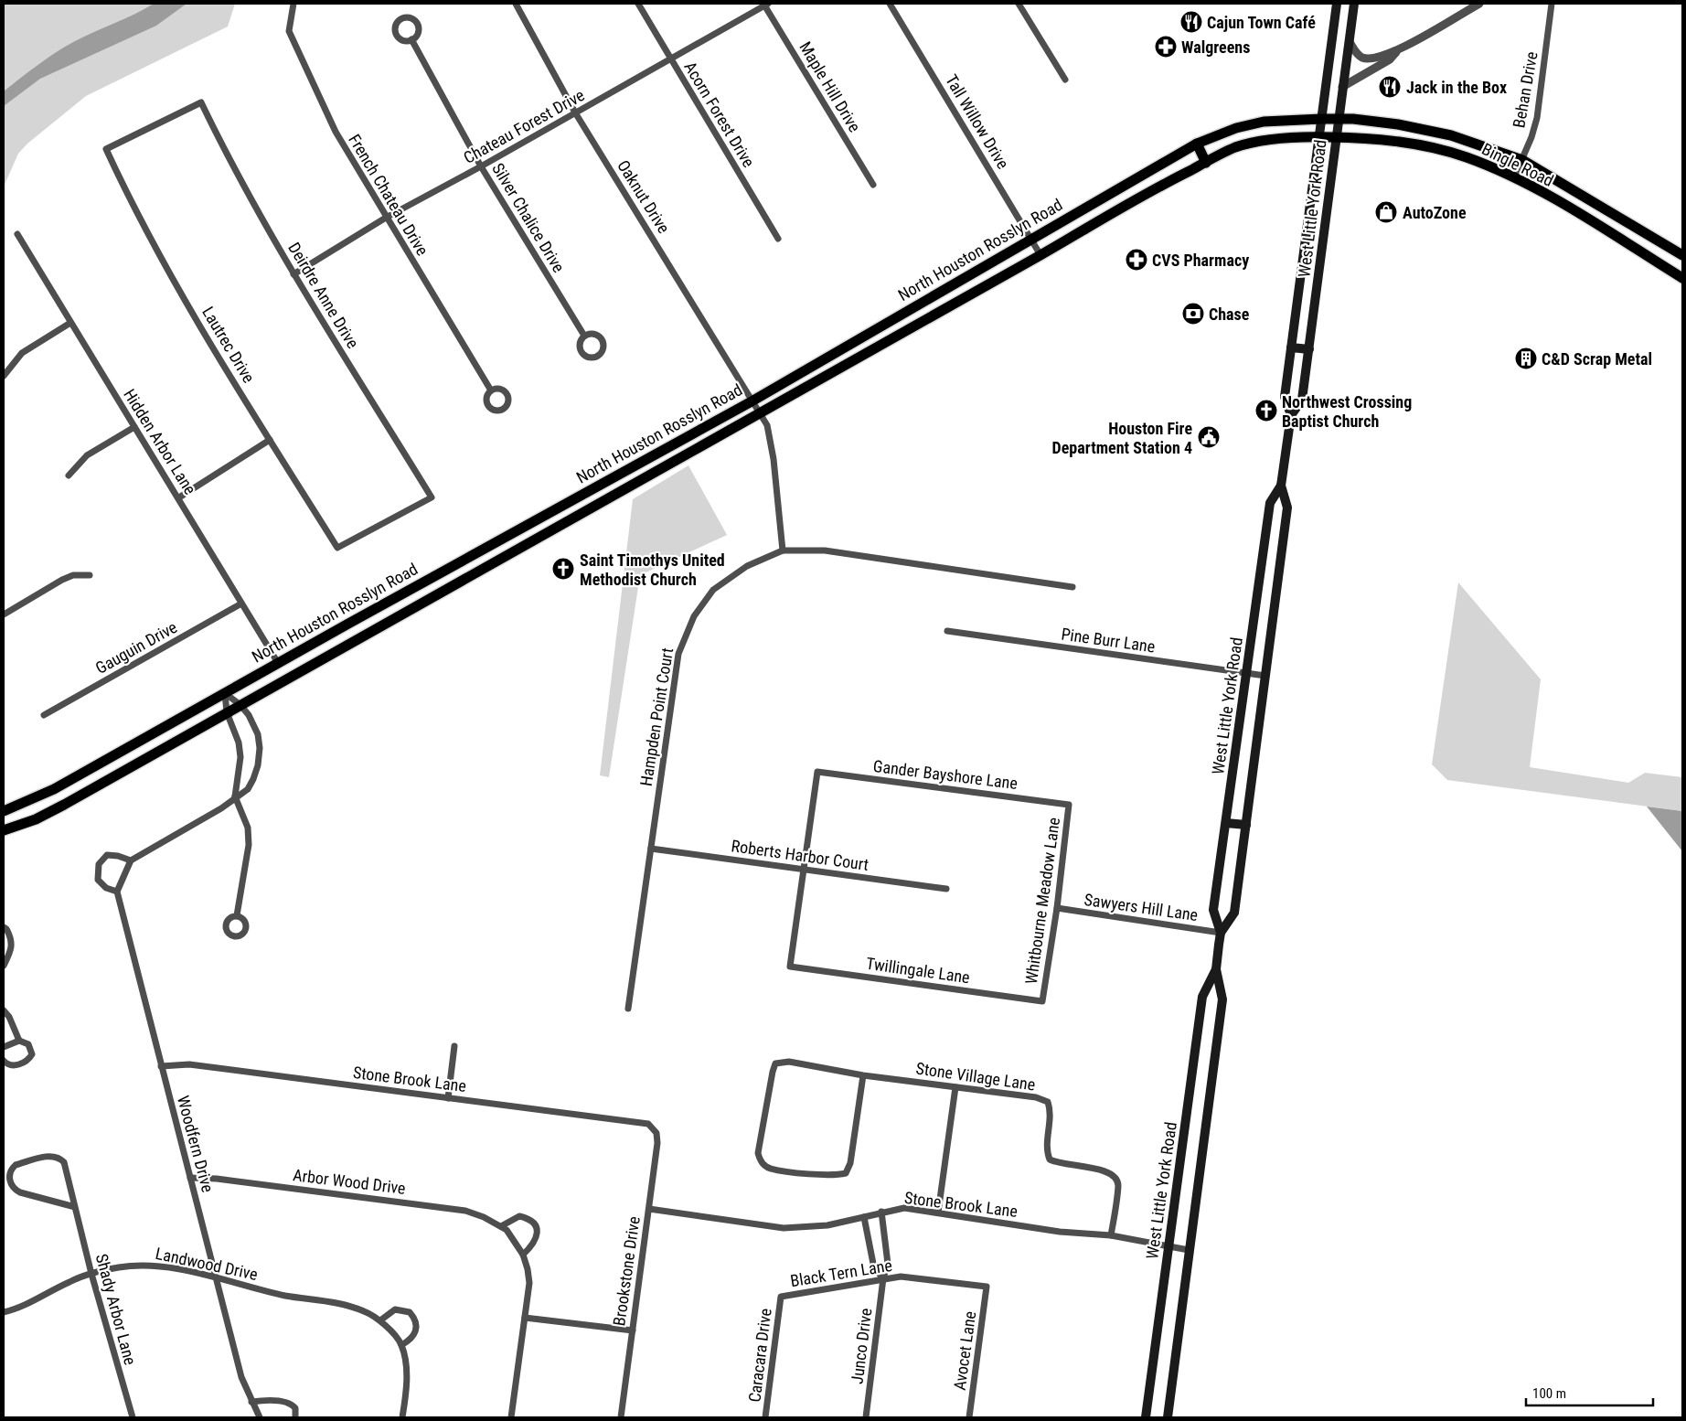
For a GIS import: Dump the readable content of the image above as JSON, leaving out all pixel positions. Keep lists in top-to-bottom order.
{
  "streets": {
    "main road": ["Bingle Road", "West Little York Road", "North Houston Rosslyn Road"],
    "street": [
      "Maple Hill Drive",
      "Behan Drive",
      "Acorn Forest Drive",
      "Tall Willow Drive",
      "Chateau Forest Drive",
      "French Chateau Drive",
      "Oaknut Drive",
      "Silver Chalice Drive",
      "Deirdre Anne Drive",
      "Lautrec Drive",
      "Hidden Arbor Lane",
      "Pine Burr Lane",
      "Gauguin Drive",
      "Hampden Point Court",
      "Gander Bayshore Lane",
      "Roberts Harbor Court",
      "Whitbourne Meadow Lane",
      "Sawyers Hill Lane",
      "Twillingale Lane",
      "Stone Village Lane",
      "Stone Brook Lane",
      "Woodfern Drive",
      "Arbor Wood Drive",
      "Landwood Drive",
      "Brookstone Drive",
      "Black Tern Lane",
      "Shady Arbor Lane",
      "Junco Drive",
      "Avocet Lane",
      "Caracara Drive"
    ]
  },
  "crossings": [
    ["Maple Hill Drive", "Chateau Forest Drive"],
    ["Behan Drive", "Bingle Road"],
    ["Acorn Forest Drive", "Chateau Forest Drive"],
    ["Tall Willow Drive", "North Houston Rosslyn Road"],
    ["Chateau Forest Drive", "French Chateau Drive"],
    ["Chateau Forest Drive", "Oaknut Drive"],
    ["Chateau Forest Drive", "Silver Chalice Drive"],
    ["Chateau Forest Drive", "Deirdre Anne Drive"],
    ["Bingle Road", "West Little York Road"],
    ["Bingle Road", "North Houston Rosslyn Road"],
    ["Oaknut Drive", "North Houston Rosslyn Road"],
    ["Oaknut Drive", "Hampden Point Court"],
    ["West Little York Road", "North Houston Rosslyn Road"],
    ["West Little York Road", "Pine Burr Lane"],
    ["West Little York Road", "Sawyers Hill Lane"],
    ["West Little York Road", "Stone Brook Lane"],
    ["North Houston Rosslyn Road", "Hidden Arbor Lane"],
    ["Deirdre Anne Drive", "Lautrec Drive"],
    ["Hidden Arbor Lane", "Gauguin Drive"],
    ["Hampden Point Court", "Roberts Harbor Court"],
    ["Gander Bayshore Lane", "Roberts Harbor Court"],
    ["Gander Bayshore Lane", "Whitbourne Meadow Lane"],
    ["Gander Bayshore Lane", "Twillingale Lane"],
    ["Roberts Harbor Court", "Twillingale Lane"],
    ["Whitbourne Meadow Lane", "Sawyers Hill Lane"],
    ["Whitbourne Meadow Lane", "Twillingale Lane"],
    ["Stone Village Lane", "Stone Brook Lane"],
    ["Stone Brook Lane", "Woodfern Drive"],
    ["Stone Brook Lane", "Brookstone Drive"],
    ["Stone Brook Lane", "Junco Drive"],
    ["Woodfern Drive", "Arbor Wood Drive"],
    ["Woodfern Drive", "Landwood Drive"],
    ["Landwood Drive", "Shady Arbor Lane"],
    ["Black Tern Lane", "Junco Drive"],
    ["Black Tern Lane", "Avocet Lane"],
    ["Black Tern Lane", "Caracara Drive"]
  ],
  "places": {
    "restaurant": ["Cajun Town Café", "Jack in the Box"],
    "pharmacy": ["Walgreens", "CVS Pharmacy"],
    "shop": ["AutoZone"],
    "bank": ["Chase"],
    "building": ["C&D Scrap Metal"],
    "church": ["Northwest Crossing Baptist Church", "Saint Timothys United Methodist Church"],
    "public building": ["Houston Fire Department Station 4"]
  },
  "scale_bar": "100 m"
}
